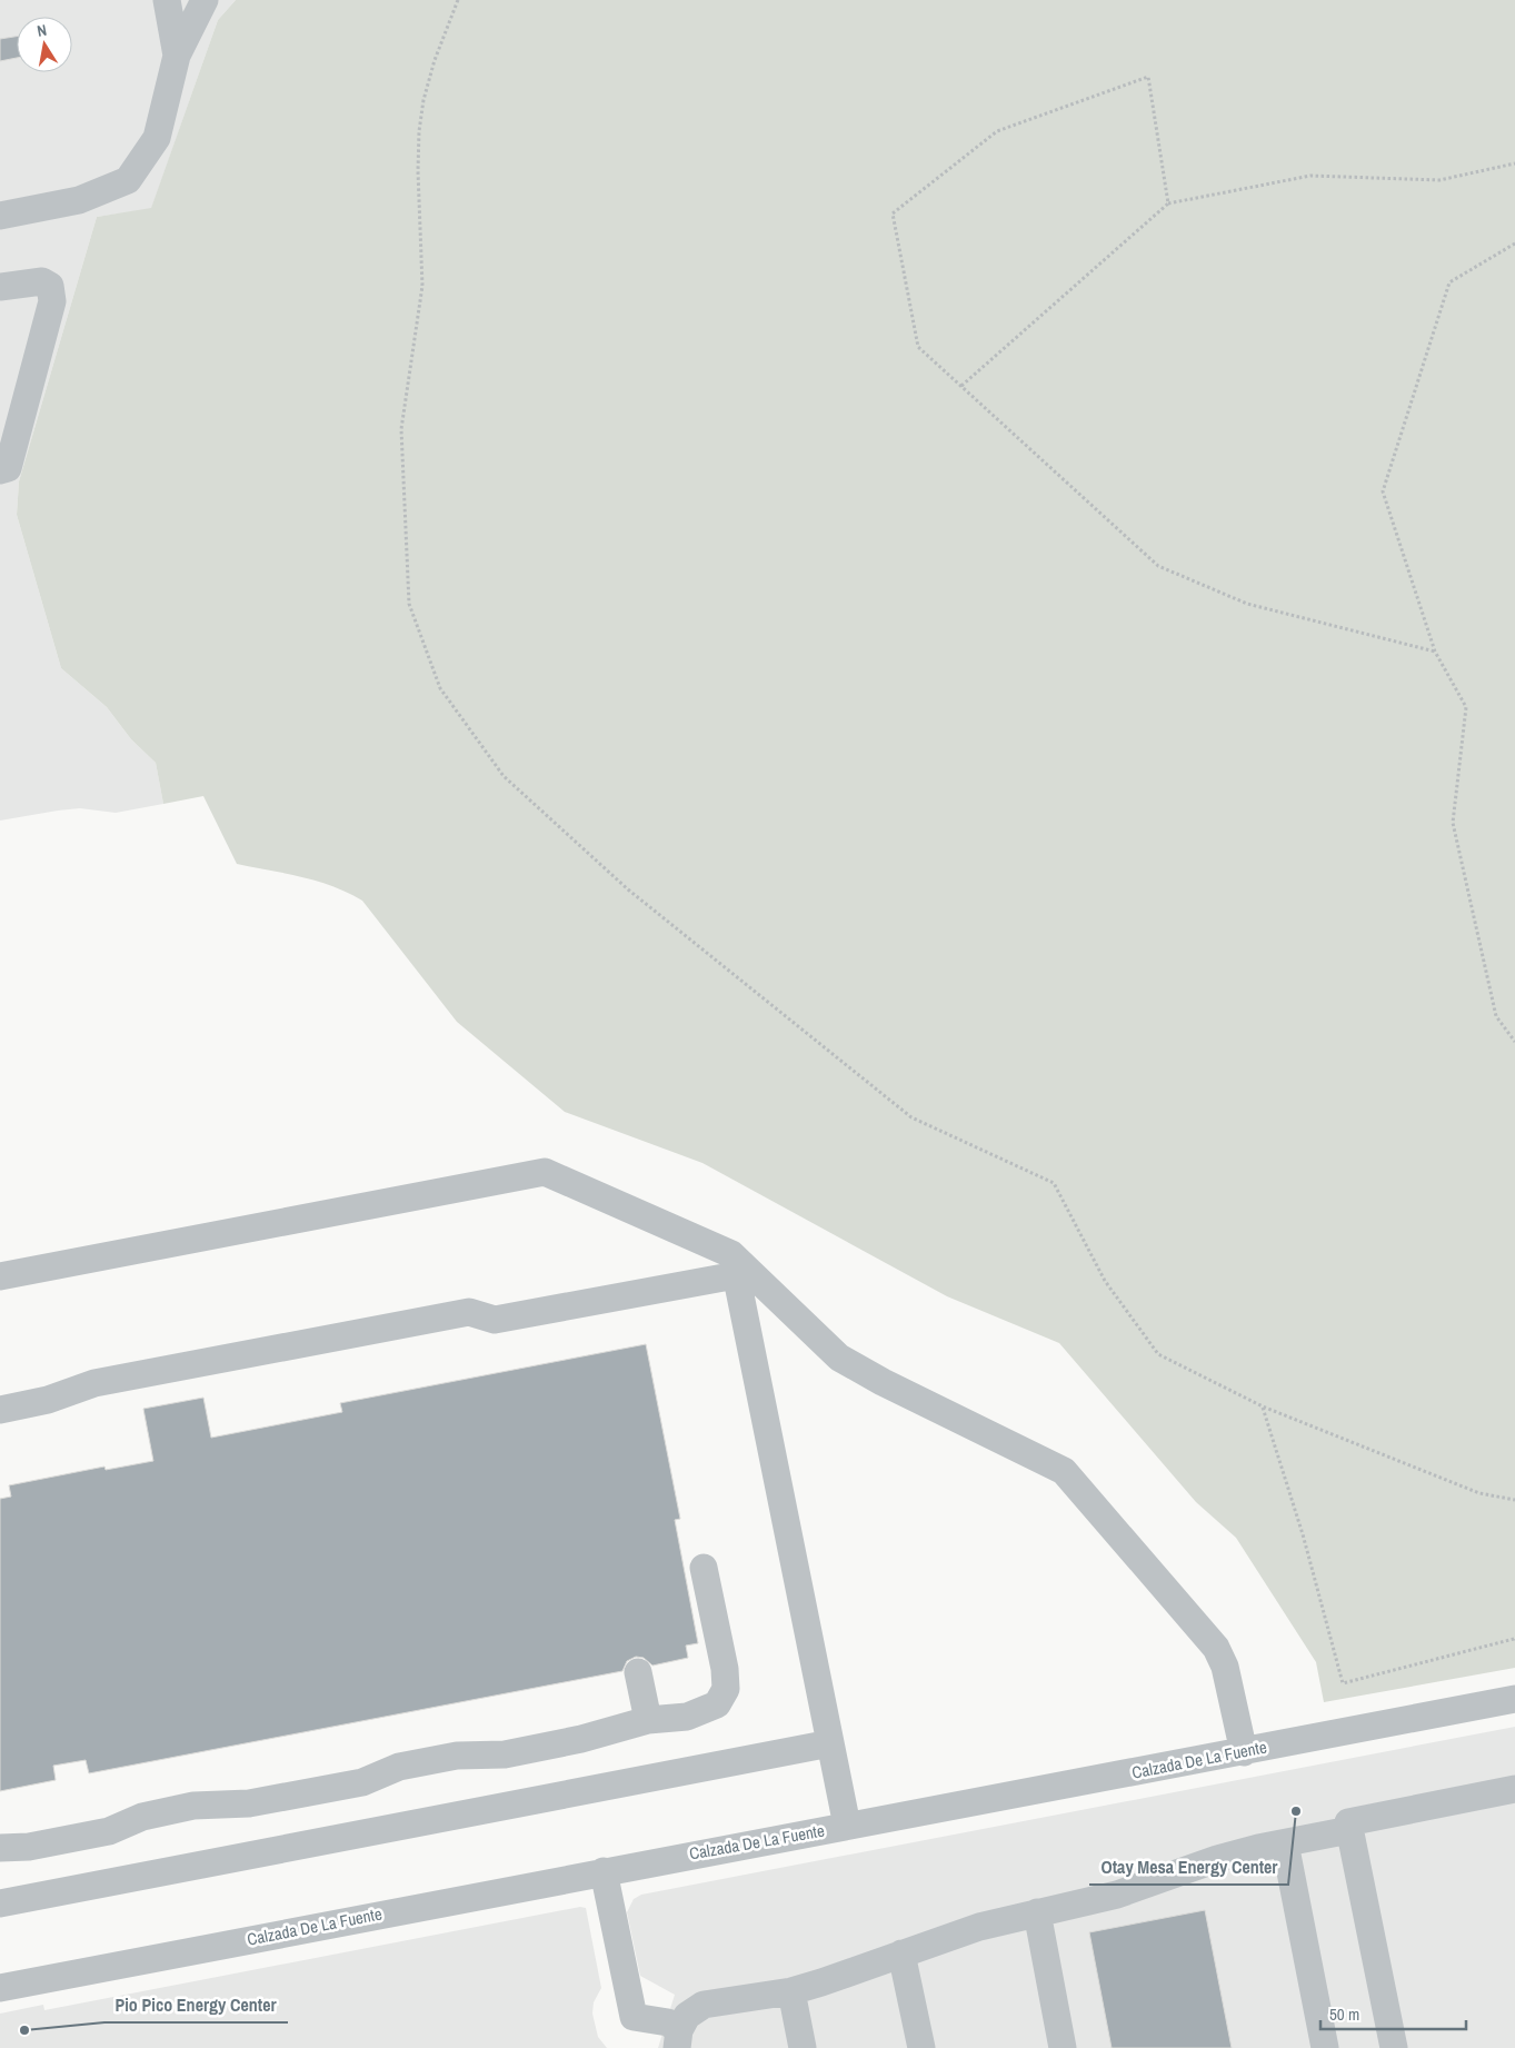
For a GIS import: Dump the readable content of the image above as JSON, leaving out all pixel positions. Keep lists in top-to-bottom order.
{
  "streets": {
    "street": ["Calzada De La Fuente"]
  },
  "places": ["Otay Mesa Energy Center", "Pio Pico Energy Center"],
  "scale_bar": "50 m",
  "north": "top"
}
